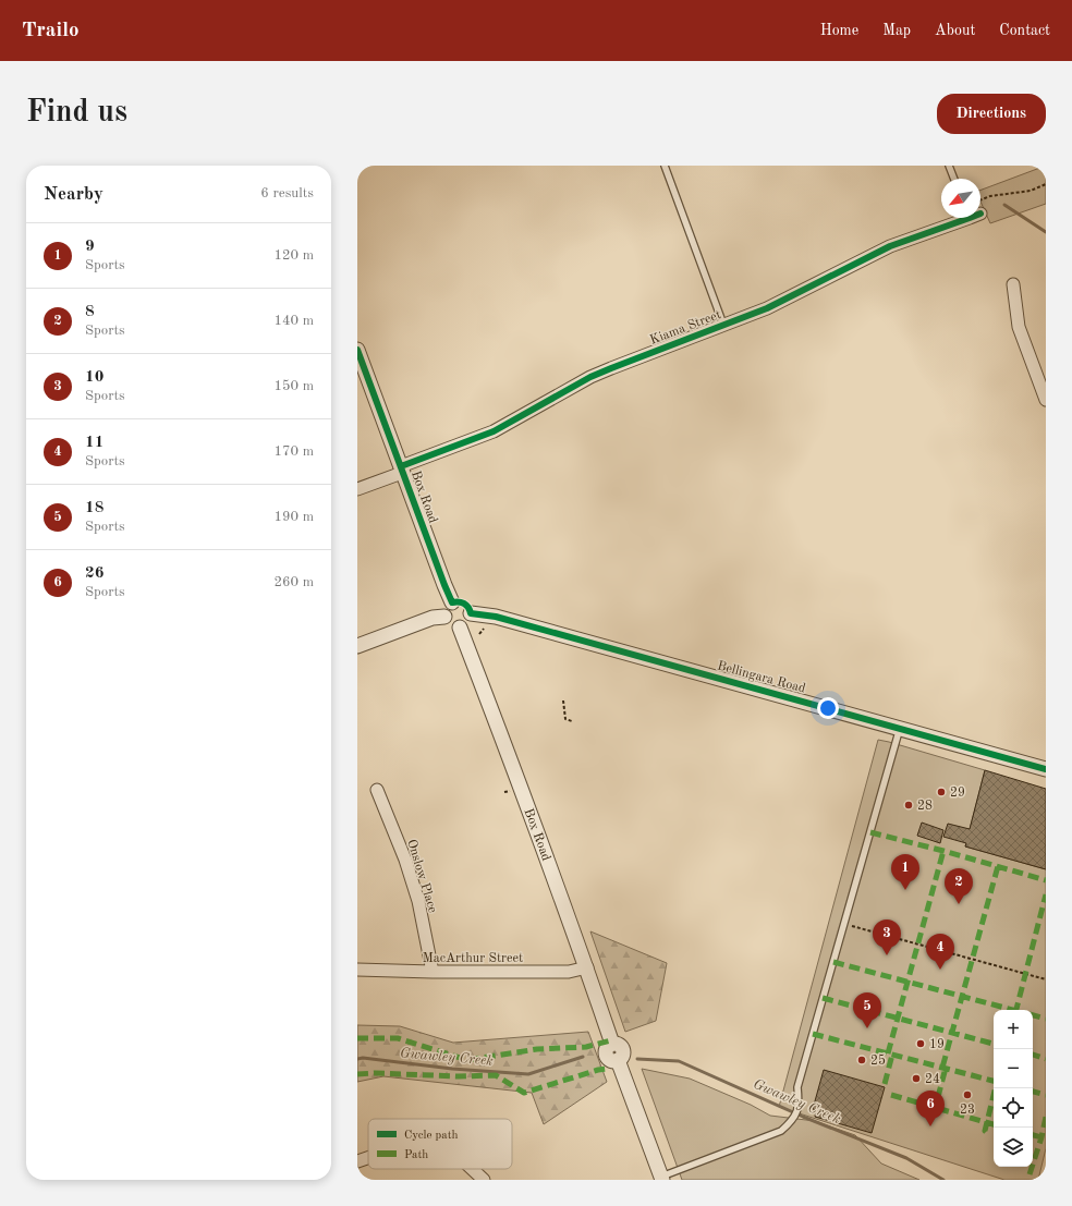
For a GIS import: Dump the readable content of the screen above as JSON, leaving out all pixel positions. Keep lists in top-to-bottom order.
{
  "streets": {
    "street": [
      "Kiama Street",
      "Box Road",
      "Bellingara Road",
      "Onslow Place",
      "MacArthur Street"
    ]
  },
  "crossings": [
    ["Kiama Street", "Box Road"],
    ["Box Road", "Bellingara Road"],
    ["Box Road", "MacArthur Street"],
    ["Onslow Place", "MacArthur Street"]
  ],
  "water": ["Gwawley Creek"],
  "places": [
    "29",
    "28",
    "19",
    "25",
    "24",
    "23"
  ],
  "legend": ["Cycle path", "Path"],
  "north": "bottom left",
  "page": {
    "header": "Trailo",
    "nav": [
      "Home",
      "Map",
      "About",
      "Contact"
    ],
    "buttons": "Directions",
    "title": "Find us",
    "heading": ["Nearby", "6 results"],
    "list": [
      {
        "mark": "1",
        "name": "9",
        "note": "Sports",
        "value": "120 m"
      },
      {
        "mark": "2",
        "name": "8",
        "note": "Sports",
        "value": "140 m"
      },
      {
        "mark": "3",
        "name": "10",
        "note": "Sports",
        "value": "150 m"
      },
      {
        "mark": "4",
        "name": "11",
        "note": "Sports",
        "value": "170 m"
      },
      {
        "mark": "5",
        "name": "18",
        "note": "Sports",
        "value": "190 m"
      },
      {
        "mark": "6",
        "name": "26",
        "note": "Sports",
        "value": "260 m"
      }
    ],
    "pins": [
      "1",
      "2",
      "3",
      "4",
      "5",
      "6"
    ],
    "map_buttons": ["+", "−"]
  }
}
